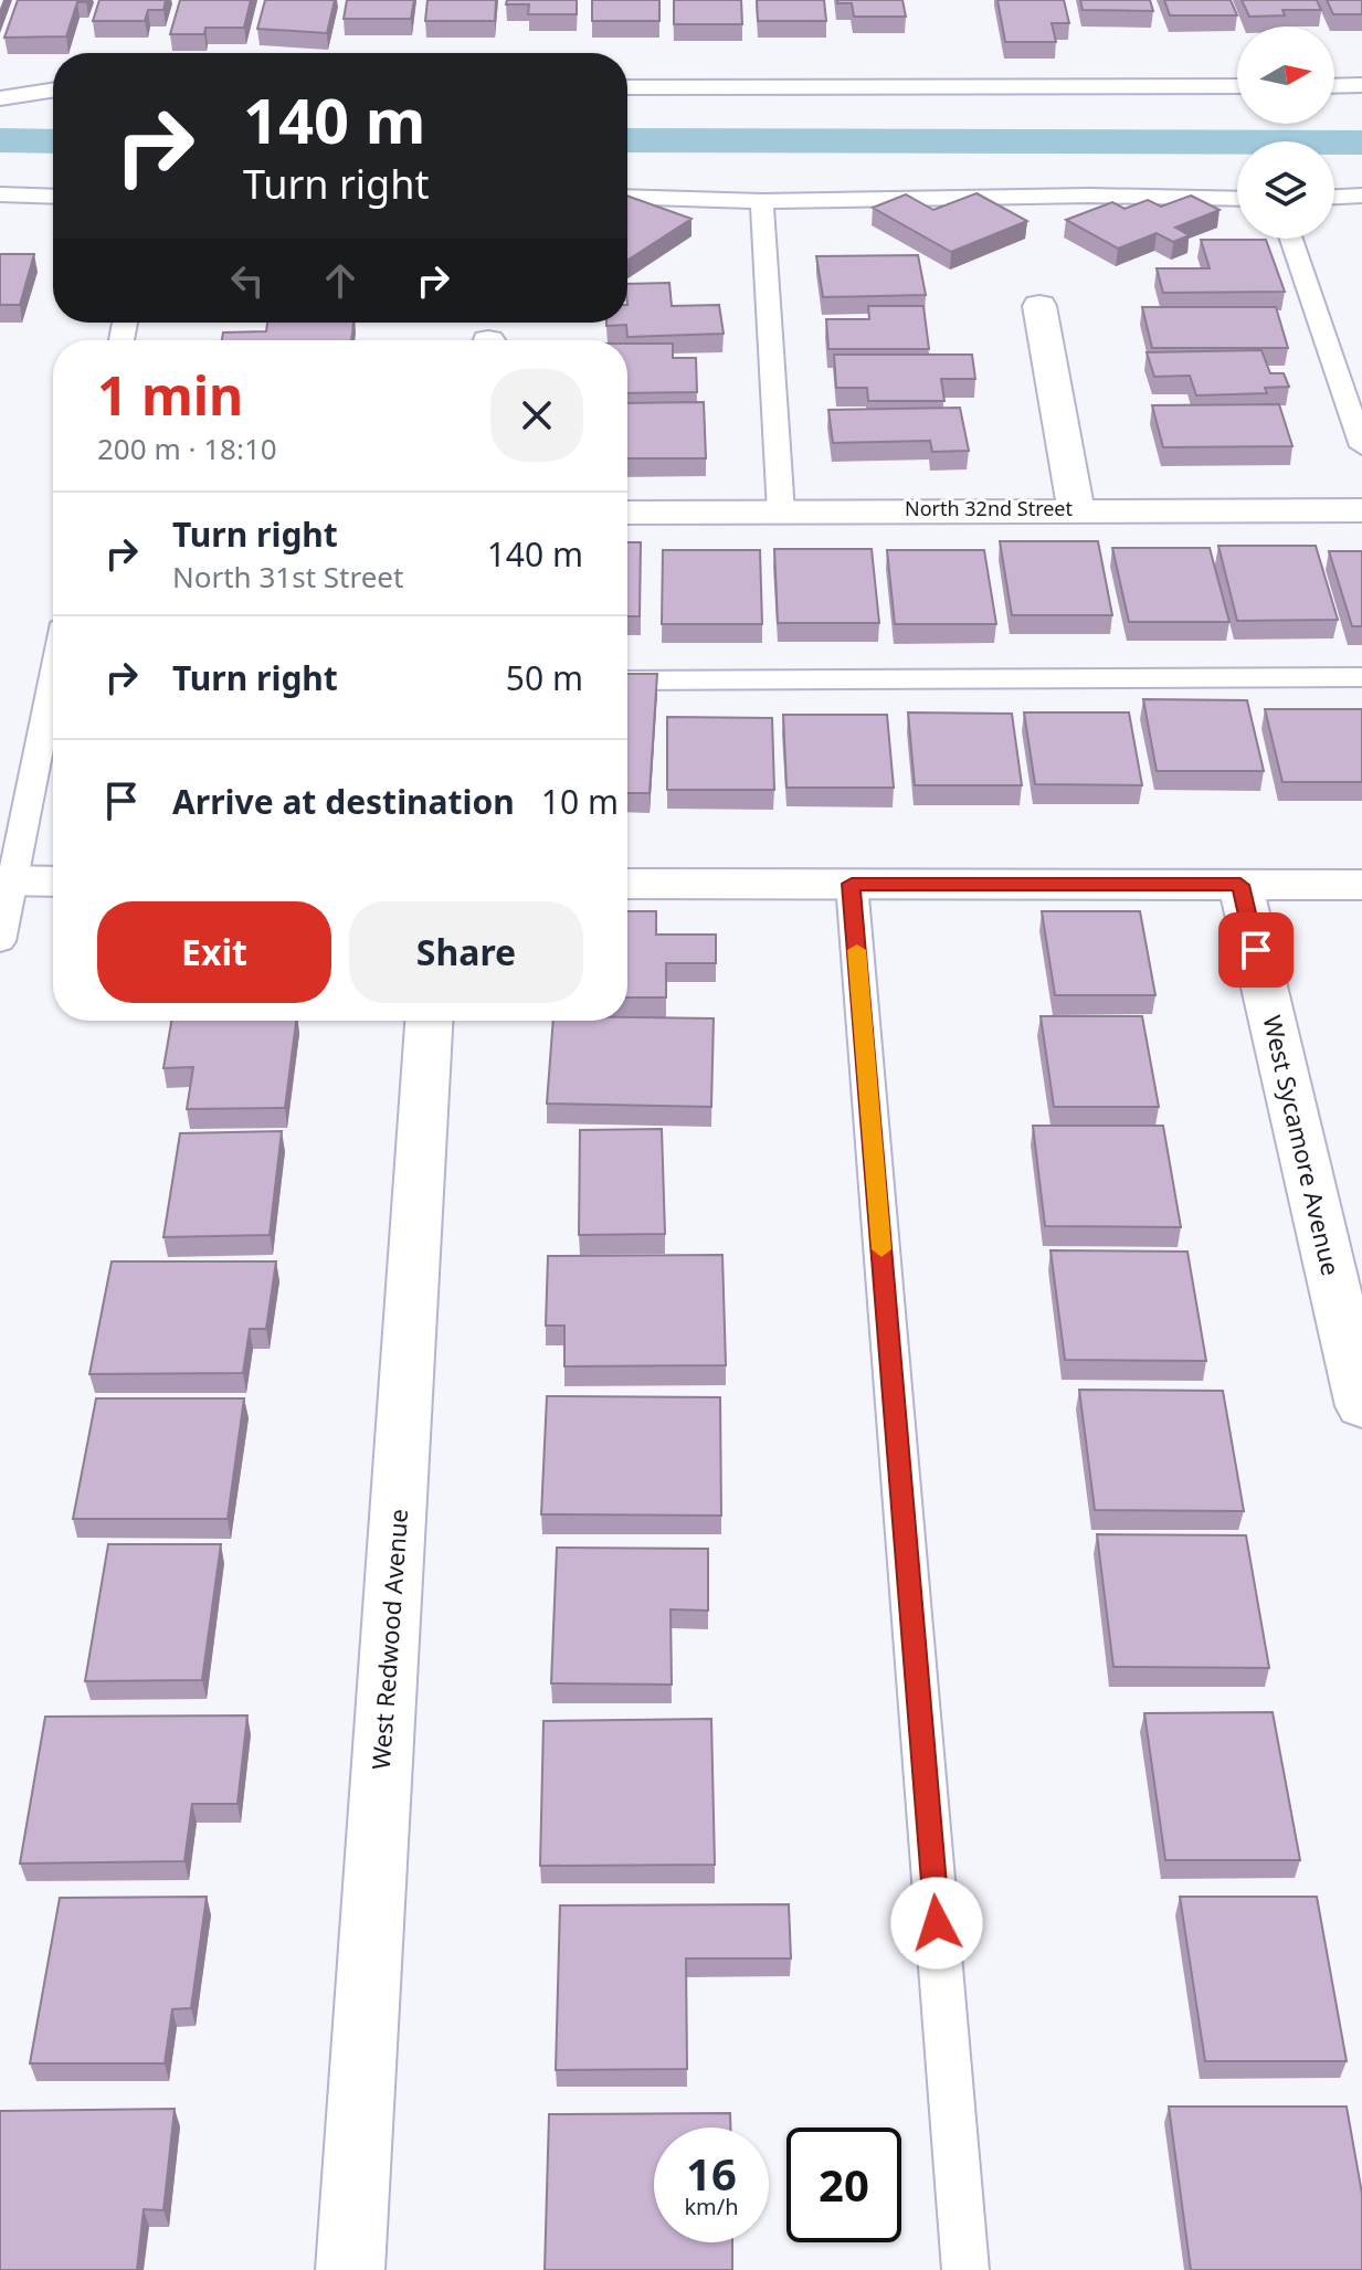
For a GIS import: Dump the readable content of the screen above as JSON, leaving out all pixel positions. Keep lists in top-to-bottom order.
{
  "streets": {
    "street": ["North 32nd Street", "West Sycamore Avenue", "West Redwood Avenue"]
  },
  "north": "right",
  "page": {
    "turn": ["140 m", "Turn right"],
    "heading": ["1 min", "200 m · 18:10"],
    "list": [
      {
        "name": "Turn right",
        "note": "North 31st Street",
        "value": "140 m"
      },
      {
        "name": "Turn right",
        "value": "50 m"
      },
      {
        "name": "Arrive at destination",
        "value": "10 m"
      }
    ],
    "buttons": ["Exit", "Share"],
    "speed": "16 km/h",
    "limit": "20"
  }
}
